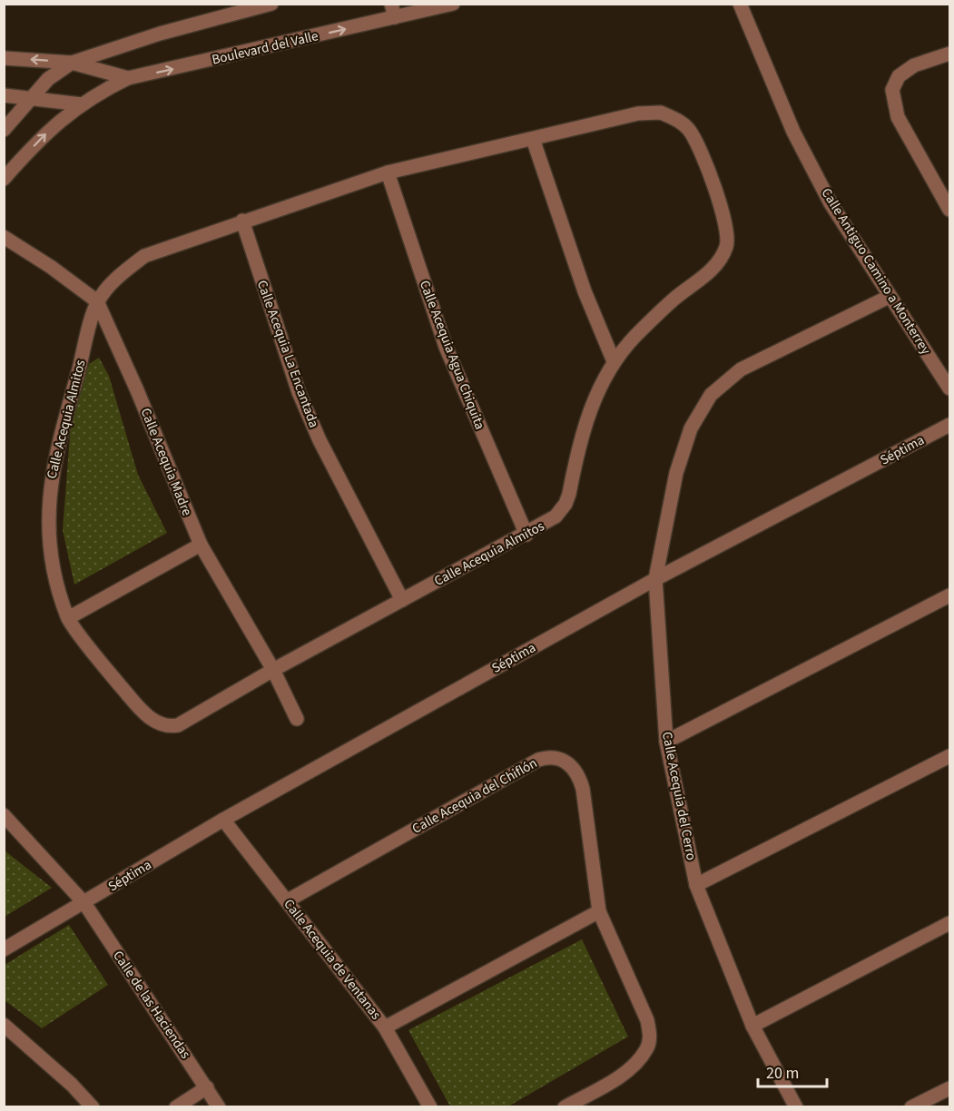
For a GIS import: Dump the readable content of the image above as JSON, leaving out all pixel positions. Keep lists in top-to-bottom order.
{
  "streets": {
    "street": [
      "Boulevard del Valle",
      "Calle Antiguo Camino a Monterrey",
      "Calle Acequia La Encantada",
      "Calle Acequia Agua Chiquita",
      "Calle Acequia Almitos",
      "Séptima",
      "Calle Acequia Madre",
      "Calle Acequia del Chiflón",
      "Calle Acequia del Cerro",
      "Calle Acequia de Ventanas",
      "Calle de las Haciendas"
    ]
  },
  "crossings": [
    ["Calle Antiguo Camino a Monterrey", "Calle Acequia del Cerro"],
    ["Calle Acequia La Encantada", "Calle Acequia Almitos"],
    ["Calle Acequia Agua Chiquita", "Calle Acequia Almitos"],
    ["Calle Acequia Almitos", "Calle Acequia Madre"],
    ["Séptima", "Calle Acequia del Cerro"],
    ["Séptima", "Calle Acequia de Ventanas"],
    ["Séptima", "Calle de las Haciendas"],
    ["Calle Acequia del Chiflón", "Calle Acequia de Ventanas"]
  ],
  "scale_bar": "20 m"
}
